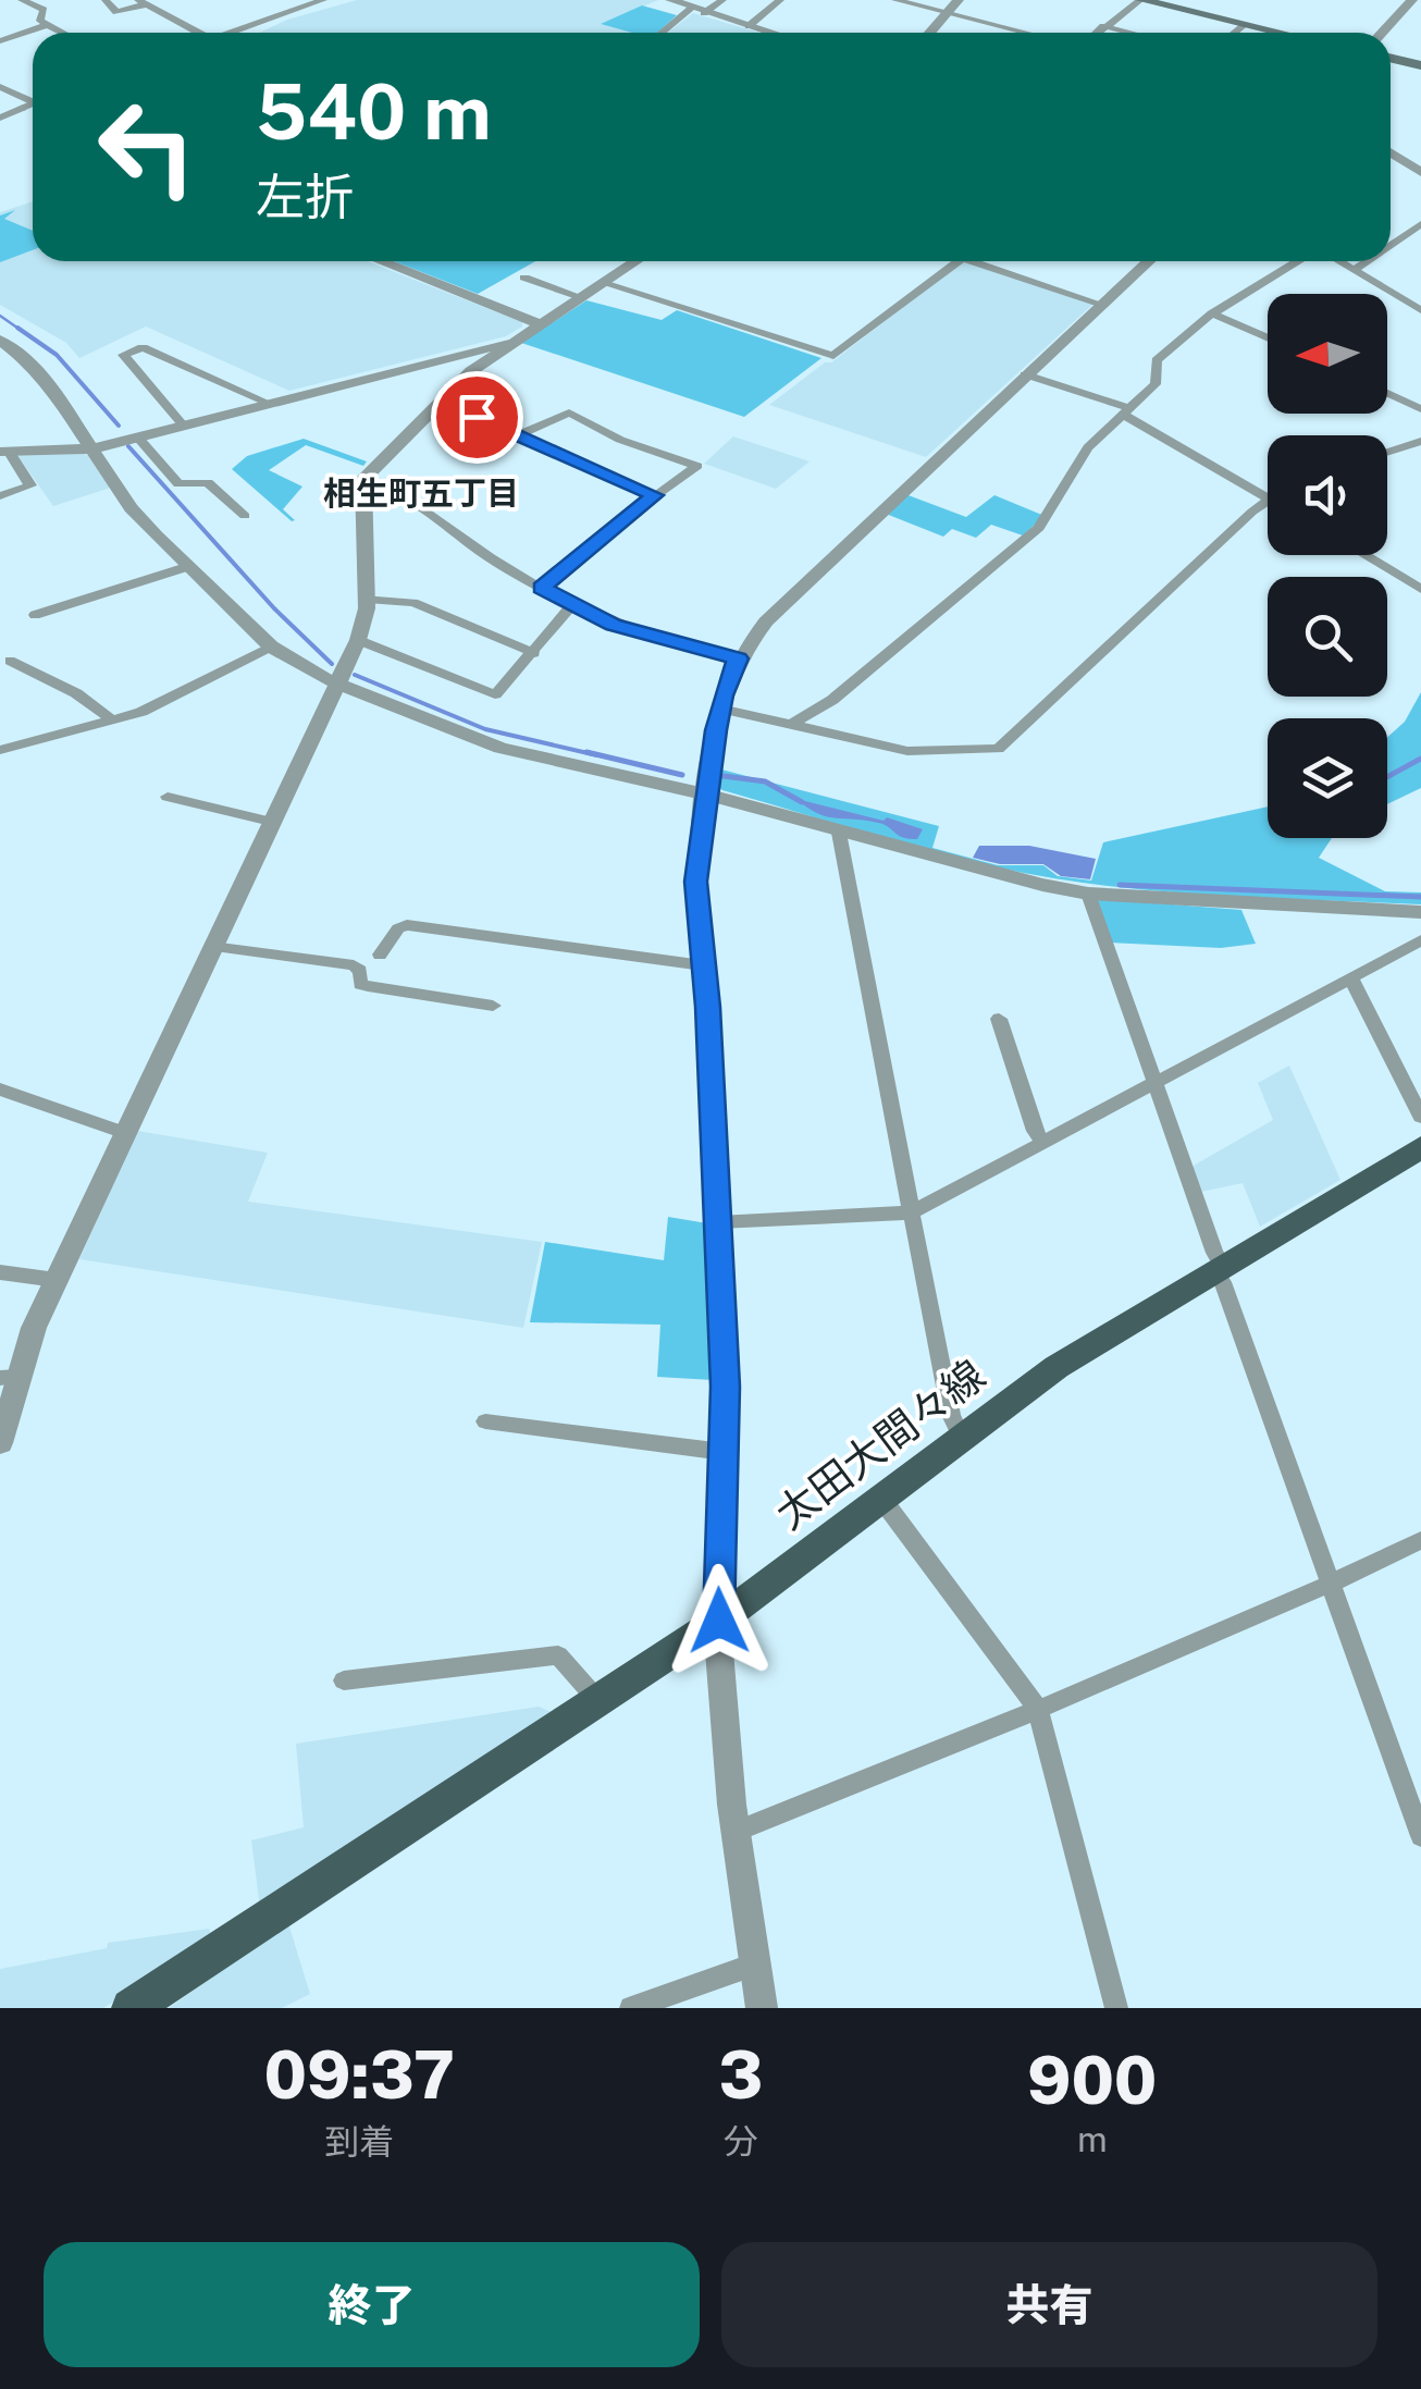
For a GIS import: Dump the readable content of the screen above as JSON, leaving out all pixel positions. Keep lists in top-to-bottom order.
{
  "streets": {
    "main road": ["太田大間々線"]
  },
  "districts": ["相生町五丁目"],
  "north": "left",
  "page": {
    "turn": ["540 m", "左折"],
    "eta": [
      "09:37",
      "到着",
      "3",
      "分",
      "900",
      "m"
    ],
    "buttons": ["終了", "共有"]
  }
}
